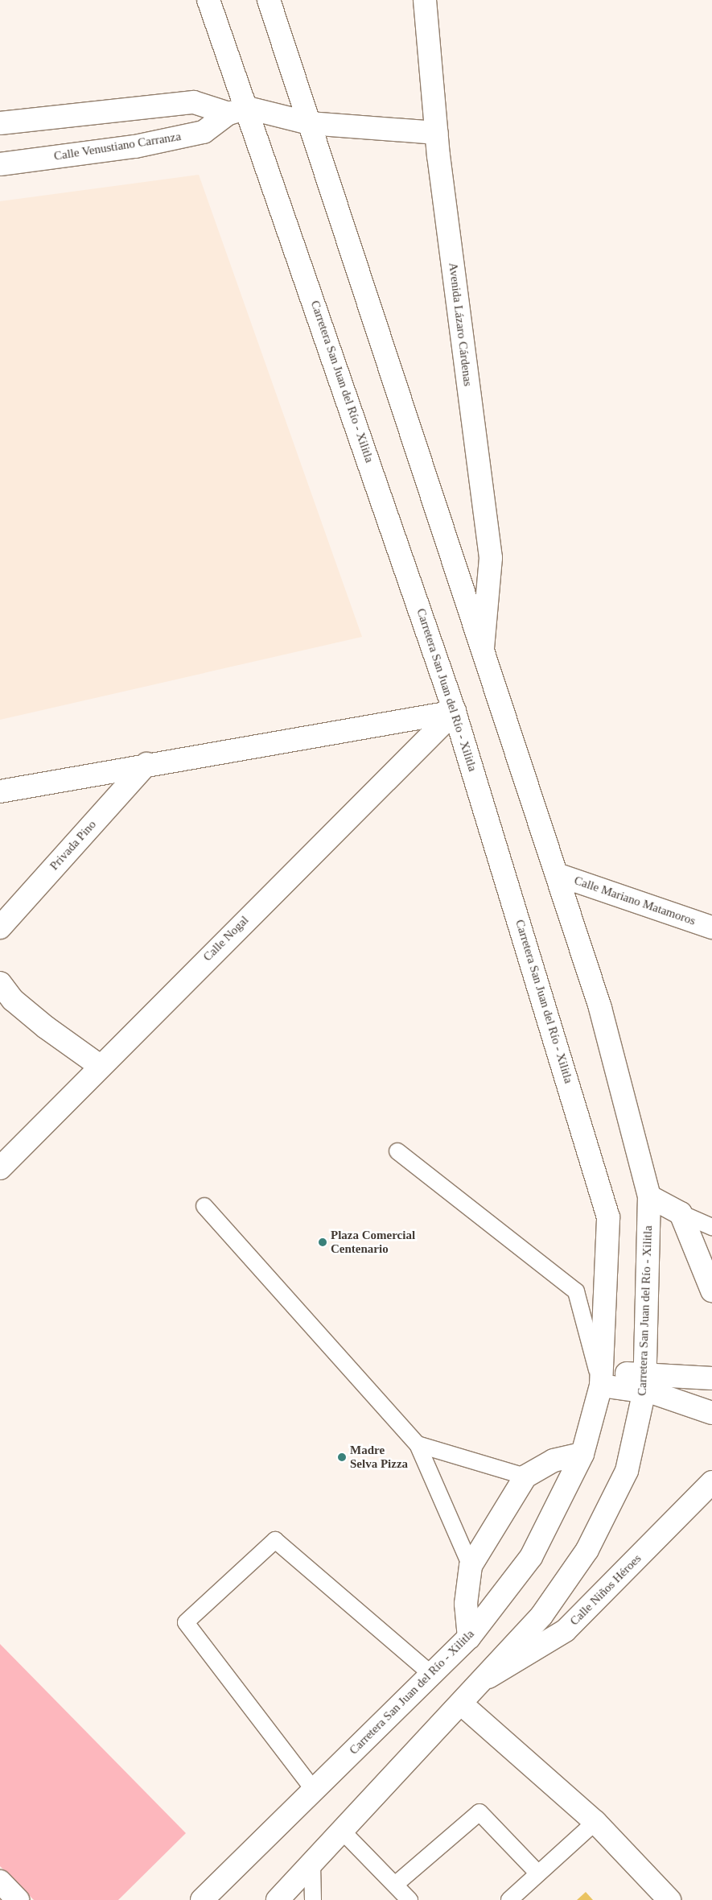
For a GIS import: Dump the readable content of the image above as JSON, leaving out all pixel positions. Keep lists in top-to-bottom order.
{
  "streets": {
    "main road": [
      "Calle Venustiano Carranza",
      "Avenida Lázaro Cárdenas",
      "Carretera San Juan del Río - Xilitla",
      "Privada Pino",
      "Calle Mariano Matamoros",
      "Calle Nogal",
      "Calle Niños Héroes"
    ]
  },
  "crossings": [
    ["Calle Venustiano Carranza", "Carretera San Juan del Río - Xilitla"],
    ["Avenida Lázaro Cárdenas", "Carretera San Juan del Río - Xilitla"],
    ["Carretera San Juan del Río - Xilitla", "Calle Mariano Matamoros"],
    ["Carretera San Juan del Río - Xilitla", "Calle Nogal"],
    ["Carretera San Juan del Río - Xilitla", "Calle Niños Héroes"]
  ],
  "places": ["Plaza Comercial Centenario", "Madre Selva Pizza"]
}
